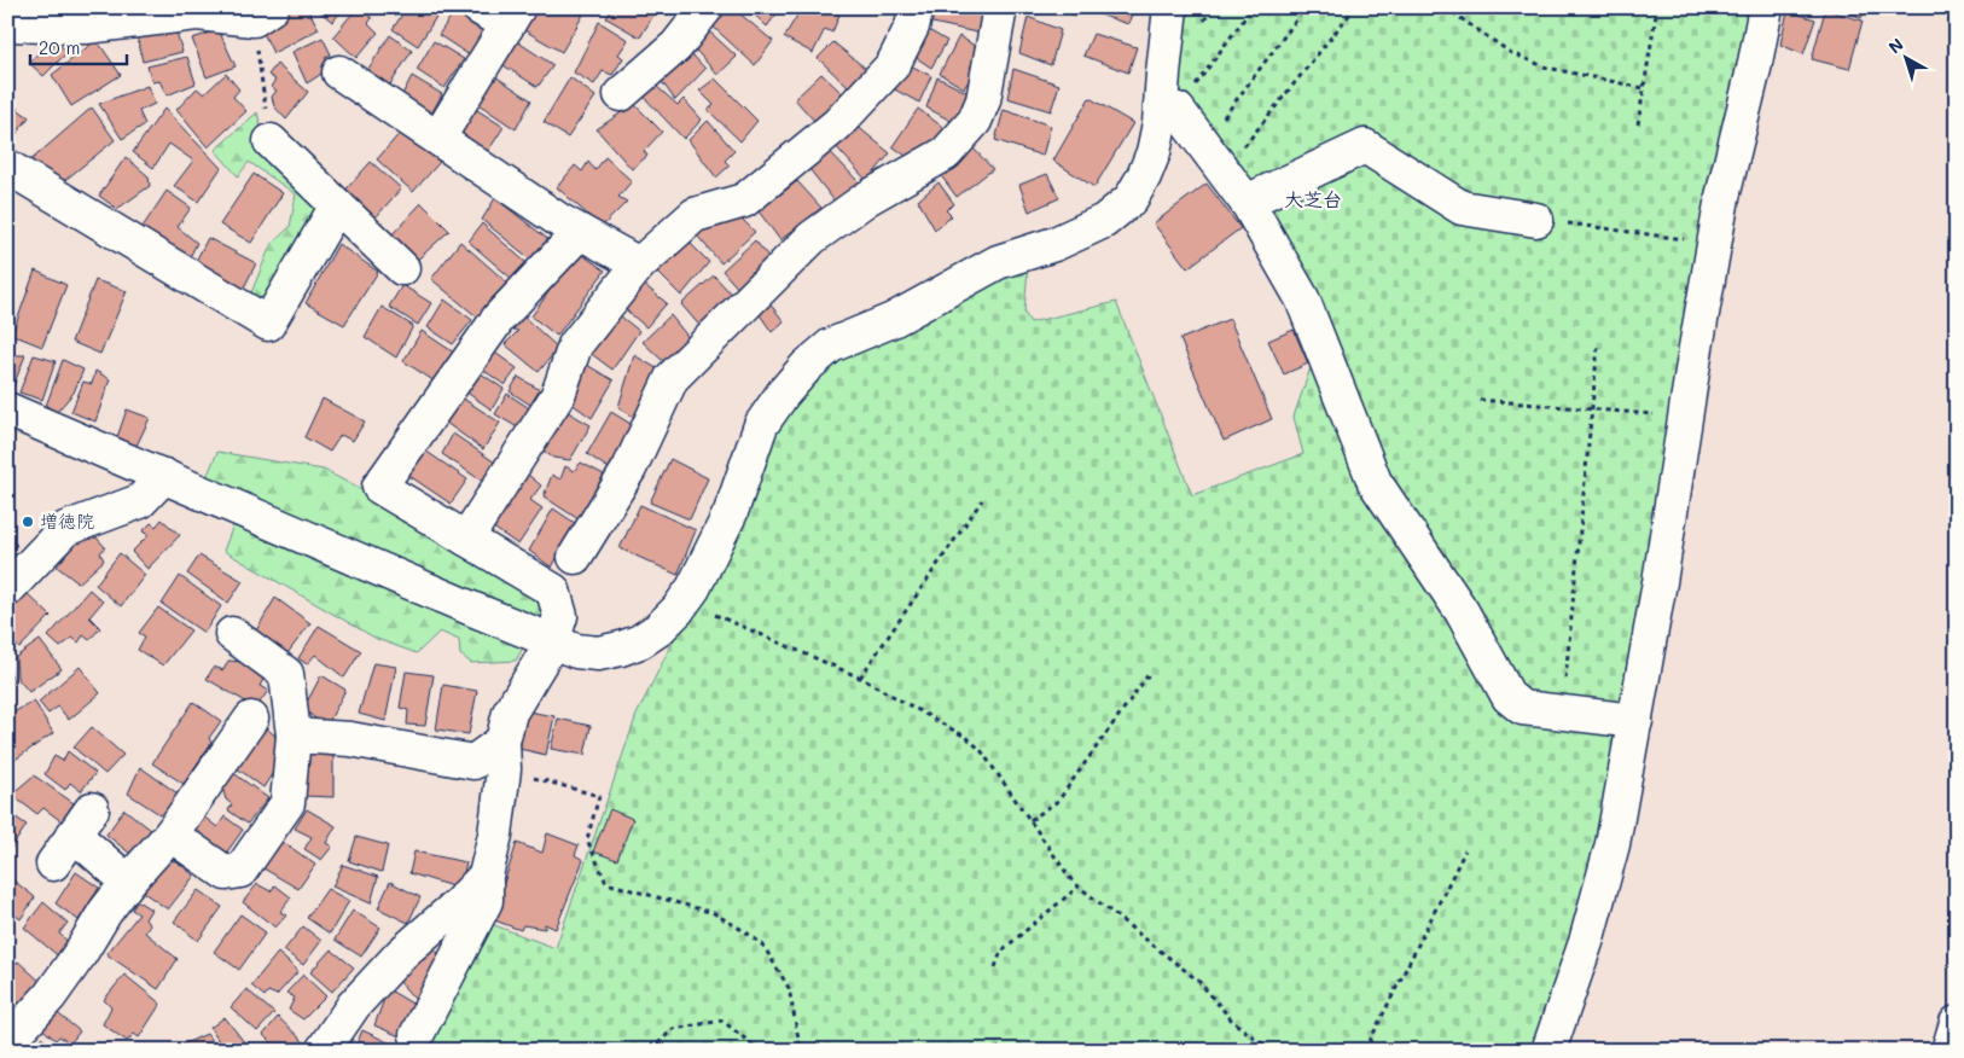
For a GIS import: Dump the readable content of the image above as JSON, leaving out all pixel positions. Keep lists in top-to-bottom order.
{
  "districts": ["大芝台"],
  "places": ["増徳院"],
  "scale_bar": "20 m",
  "north": "top left"
}
